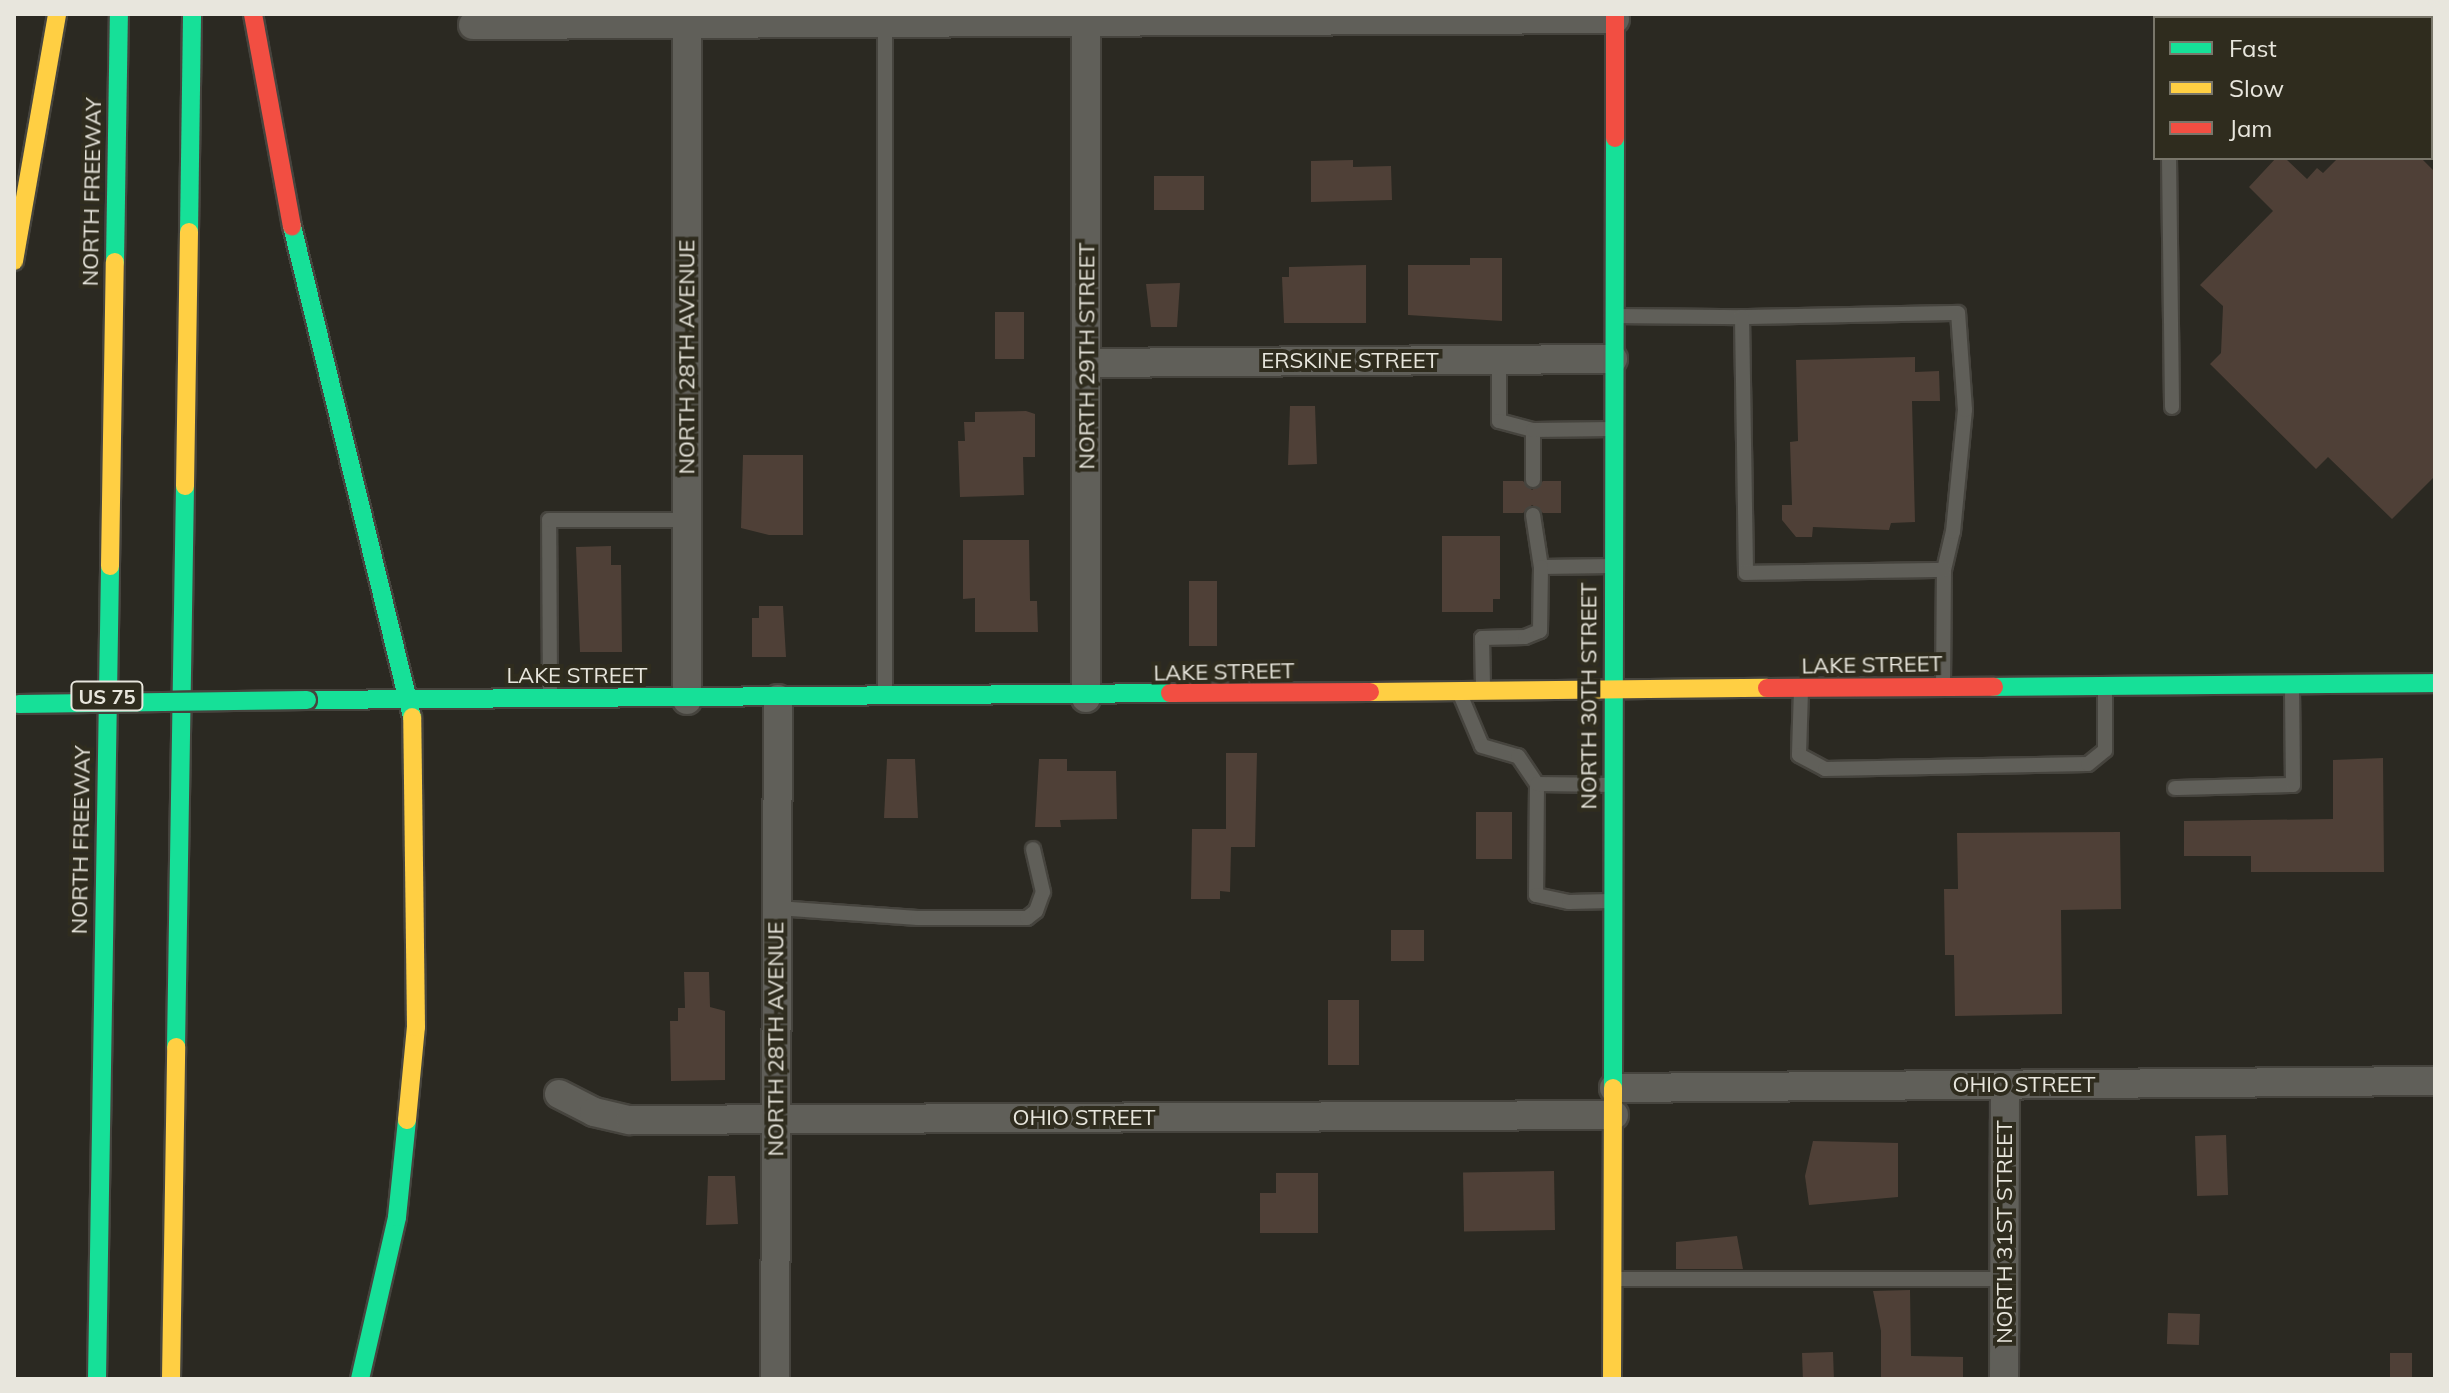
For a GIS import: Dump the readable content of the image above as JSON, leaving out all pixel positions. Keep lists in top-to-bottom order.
{
  "streets": {
    "main road": [
      "NORTH FREEWAY",
      "LAKE STREET",
      "US 75",
      "NORTH 30TH STREET"
    ],
    "street": [
      "NORTH 29TH STREET",
      "NORTH 28TH AVENUE",
      "ERSKINE STREET",
      "OHIO STREET",
      "NORTH 31ST STREET"
    ]
  },
  "crossings": [
    ["NORTH 29TH STREET", "ERSKINE STREET"],
    ["NORTH 29TH STREET", "LAKE STREET"],
    ["NORTH 28TH AVENUE", "LAKE STREET"],
    ["NORTH 28TH AVENUE", "OHIO STREET"],
    ["ERSKINE STREET", "NORTH 30TH STREET"],
    ["LAKE STREET", "NORTH 30TH STREET"],
    ["NORTH 30TH STREET", "OHIO STREET"],
    ["OHIO STREET", "NORTH 31ST STREET"]
  ],
  "legend": ["Fast", "Slow", "Jam"]
}
